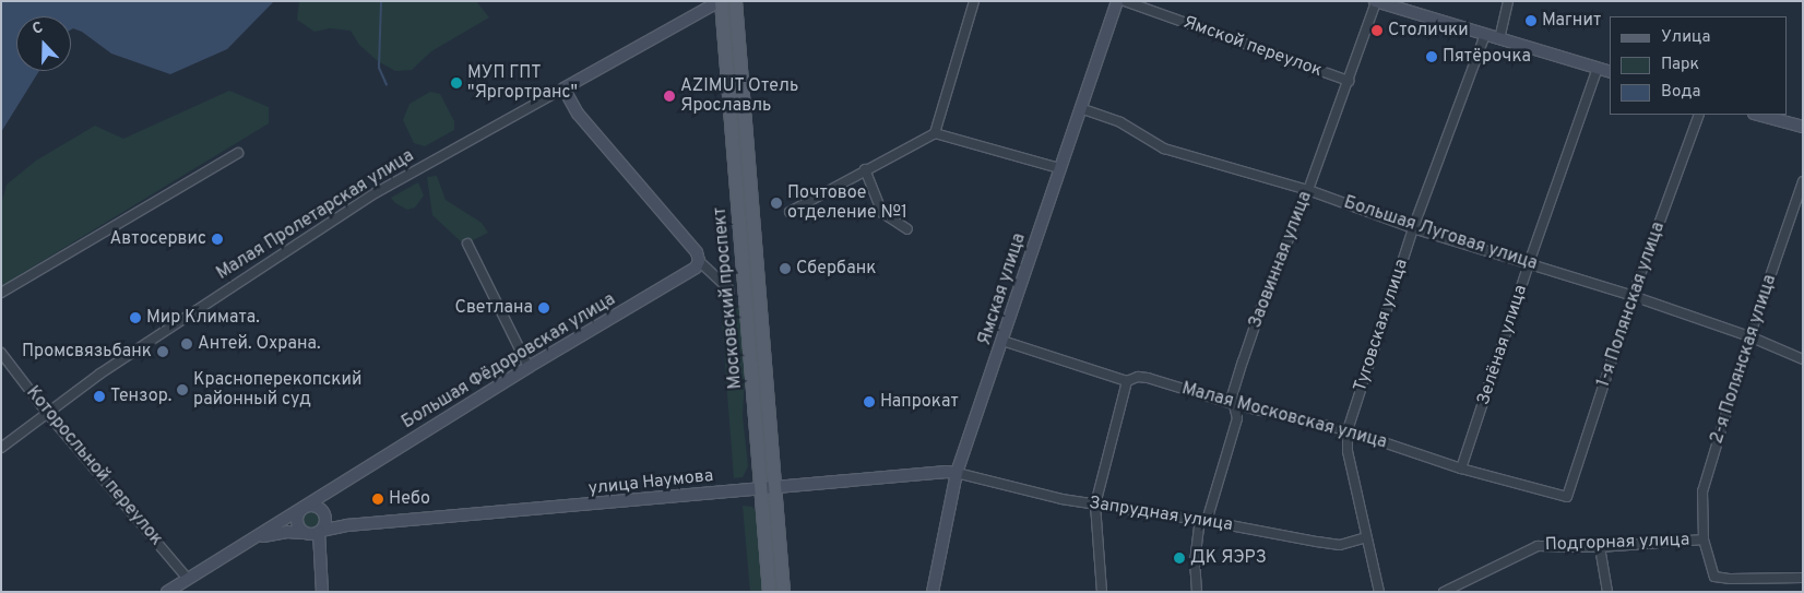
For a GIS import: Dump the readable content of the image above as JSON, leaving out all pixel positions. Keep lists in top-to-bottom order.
{
  "streets": {
    "main road": ["Московский проспект"],
    "street": [
      "Ямской переулок",
      "Малая Пролетарская улица",
      "Большая Луговая улица",
      "Заовинная улица",
      "Ямская улица",
      "1-я Полянская улица",
      "Туговская улица",
      "Зелёная улица",
      "2-я Полянская улица",
      "Большая Фёдоровская улица",
      "Малая Московская улица",
      "Которосльной переулок",
      "улица Наумова",
      "Запрудная улица",
      "Подгорная улица"
    ]
  },
  "crossings": [
    ["Ямской переулок", "Заовинная улица"],
    ["Малая Пролетарская улица", "Московский проспект"],
    ["Малая Пролетарская улица", "Которосльной переулок"],
    ["Большая Луговая улица", "Заовинная улица"],
    ["Большая Луговая улица", "Ямская улица"],
    ["Большая Луговая улица", "1-я Полянская улица"],
    ["Большая Луговая улица", "Туговская улица"],
    ["Большая Луговая улица", "Зелёная улица"],
    ["Большая Луговая улица", "2-я Полянская улица"],
    ["Заовинная улица", "Малая Московская улица"],
    ["Заовинная улица", "Запрудная улица"],
    ["Ямская улица", "Малая Московская улица"],
    ["Ямская улица", "улица Наумова"],
    ["Ямская улица", "Запрудная улица"],
    ["Московский проспект", "улица Наумова"],
    ["1-я Полянская улица", "Малая Московская улица"],
    ["Туговская улица", "Малая Московская улица"],
    ["Туговская улица", "Запрудная улица"],
    ["Зелёная улица", "Малая Московская улица"],
    ["2-я Полянская улица", "Подгорная улица"],
    ["Большая Фёдоровская улица", "Которосльной переулок"],
    ["Большая Фёдоровская улица", "улица Наумова"],
    ["улица Наумова", "Запрудная улица"]
  ],
  "places": [
    "Магнит",
    "Столички",
    "Пятёрочка",
    "МУП ГПТ \"Яргортранс\"",
    "AZIMUT Отель Ярославль",
    "Почтовое отделение №1",
    "Автосервис",
    "Сбербанк",
    "Светлана",
    "Мир Климата.",
    "Антей. Охрана.",
    "Промсвязьбанк",
    "Красноперекопский районный суд",
    "Тензор.",
    "Напрокат",
    "Небо",
    "ДК ЯЭРЗ"
  ],
  "legend": ["Улица", "Парк", "Вода"],
  "north": "top"
}
